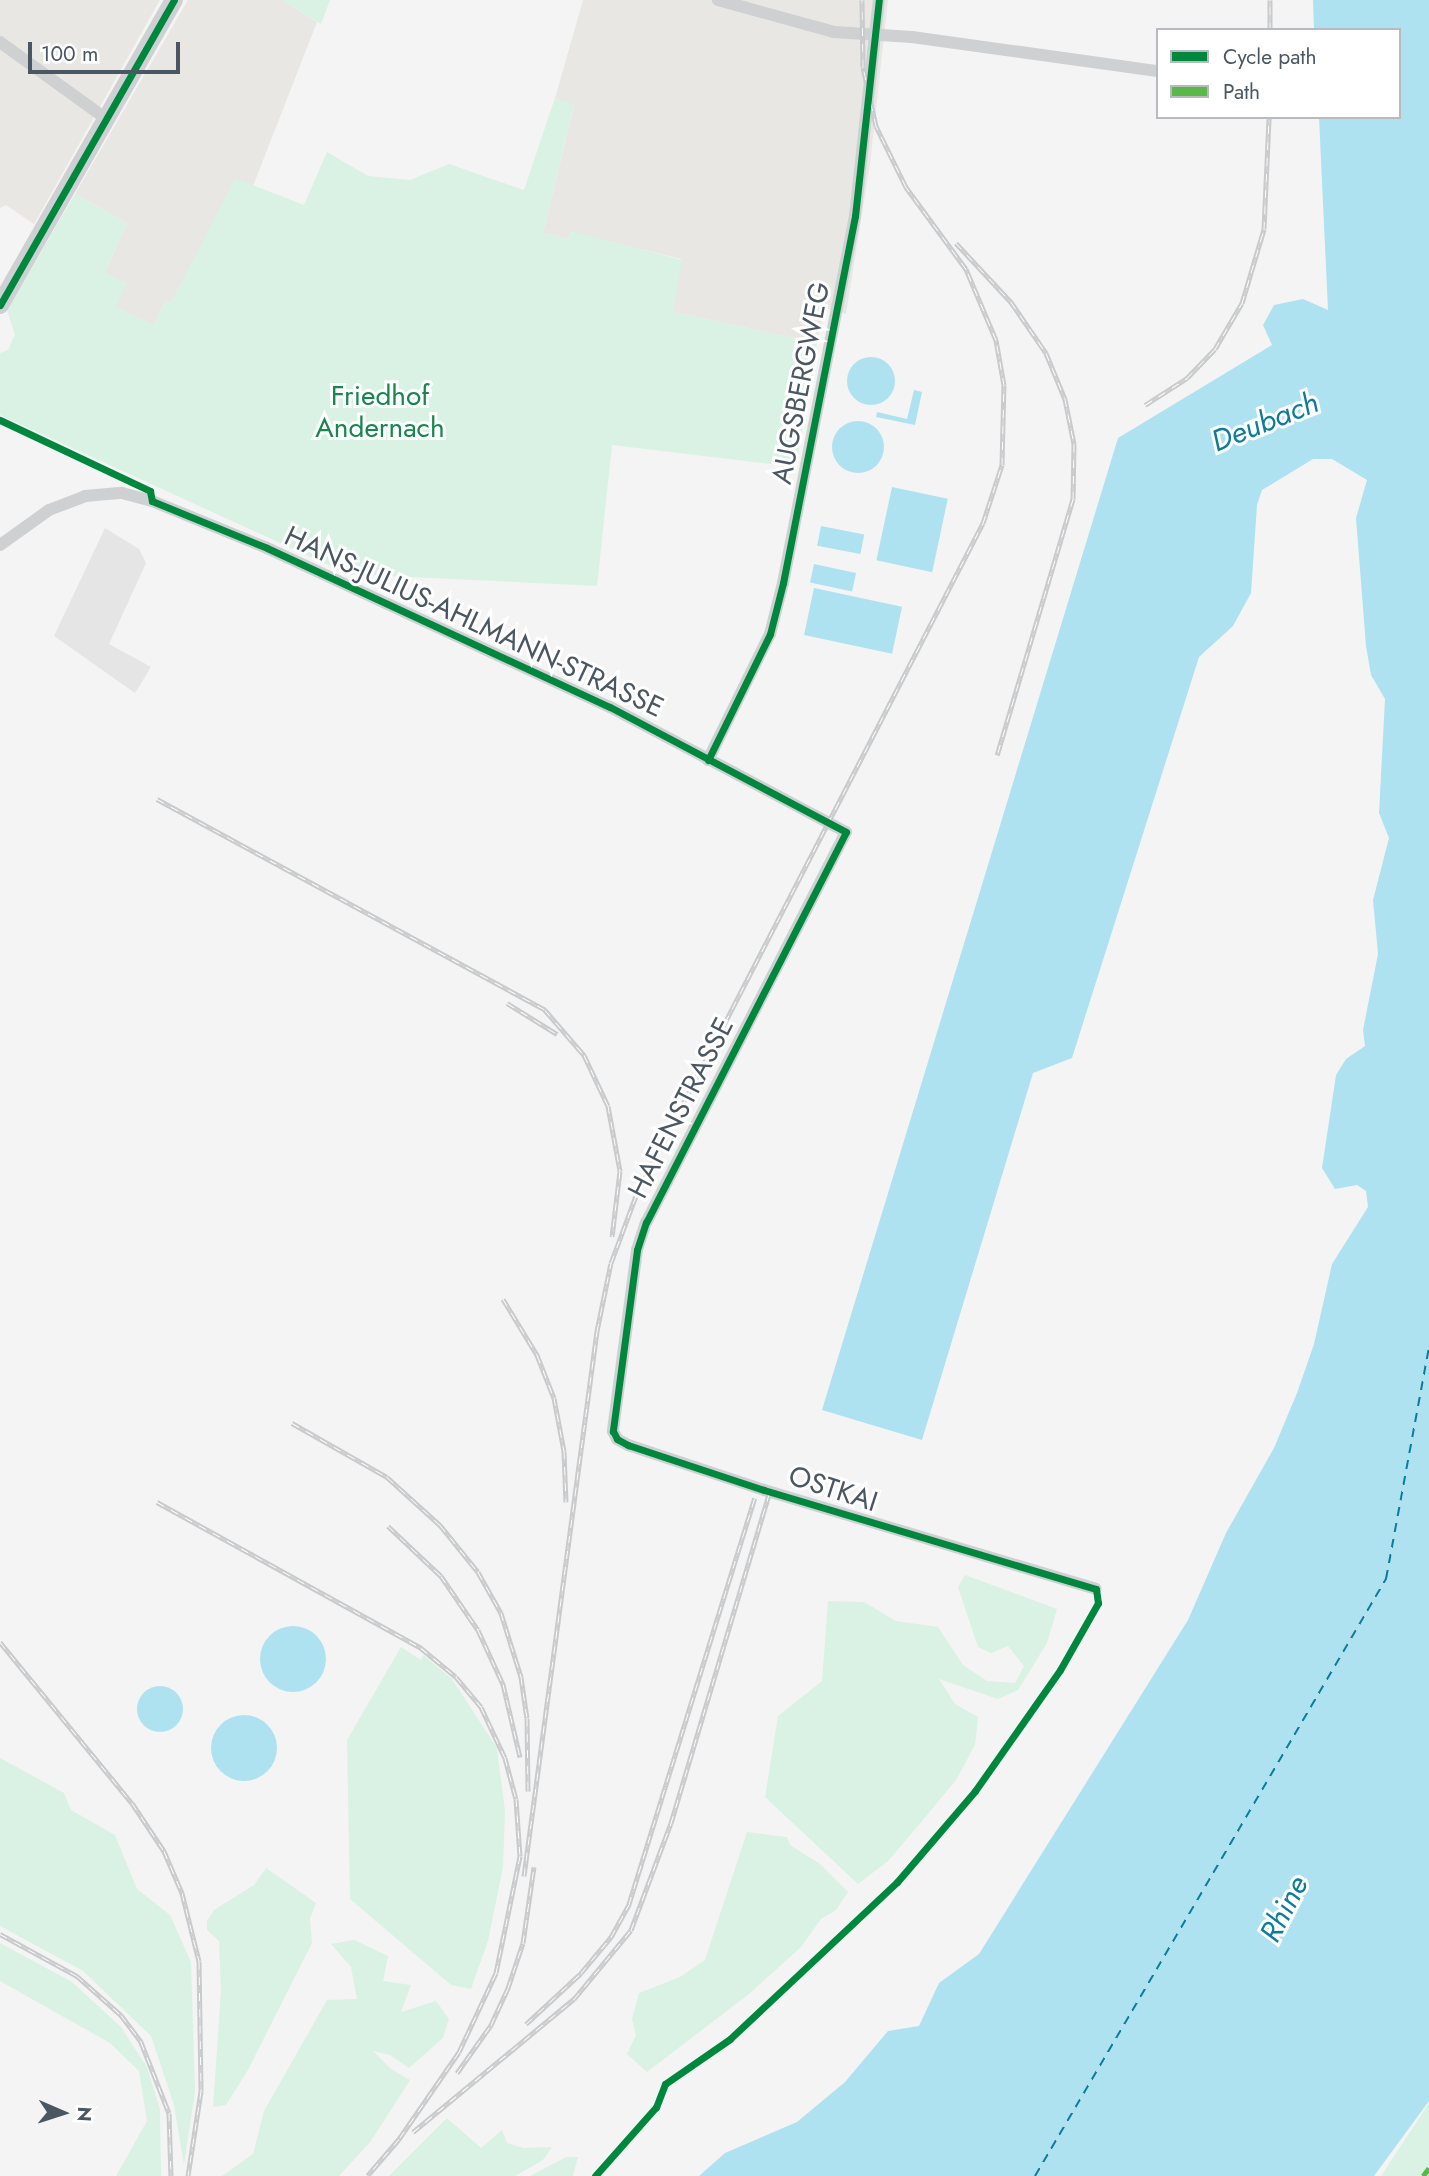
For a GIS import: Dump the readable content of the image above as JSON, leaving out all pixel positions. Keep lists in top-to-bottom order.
{
  "streets": {
    "street": [
      "AUGSBERGWEG",
      "HANS-JULIUS-AHLMANN-STRASSE",
      "HAFENSTRASSE",
      "OSTKAI"
    ]
  },
  "crossings": [
    ["AUGSBERGWEG", "HANS-JULIUS-AHLMANN-STRASSE"],
    ["HANS-JULIUS-AHLMANN-STRASSE", "HAFENSTRASSE"],
    ["HAFENSTRASSE", "OSTKAI"]
  ],
  "water": ["Deubach", "Rhine"],
  "parks": ["Friedhof Andernach"],
  "legend": ["Cycle path", "Path"],
  "scale_bar": "100 m",
  "north": "right"
}
